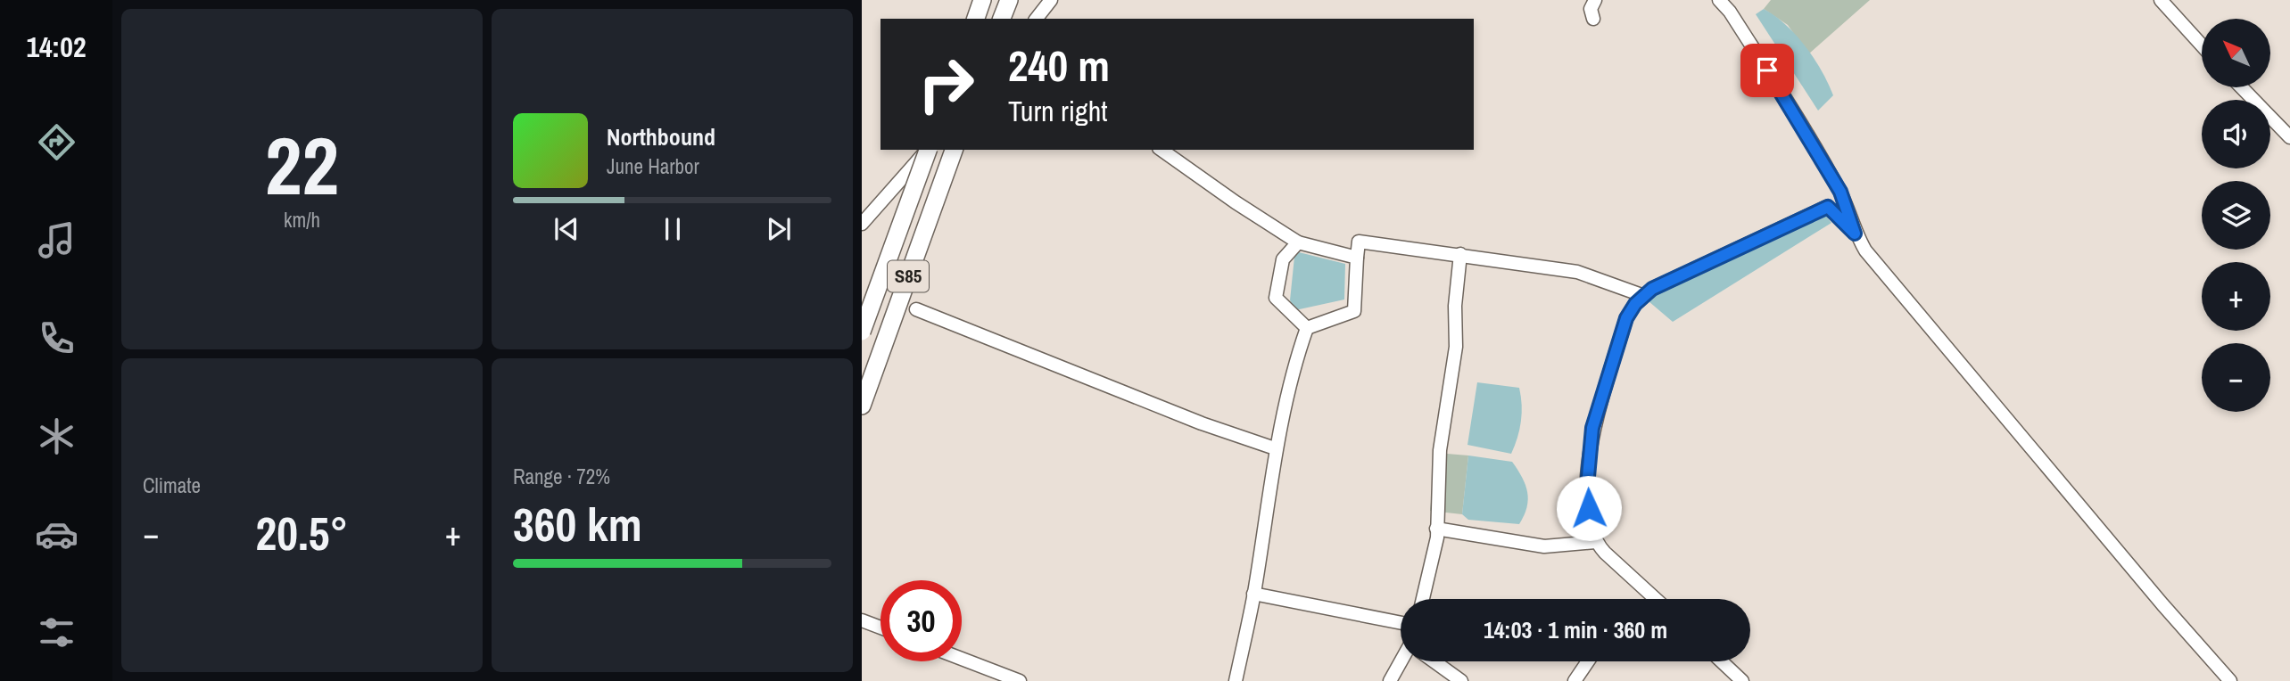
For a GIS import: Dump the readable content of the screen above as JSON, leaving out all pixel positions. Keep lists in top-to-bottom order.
{
  "streets": {
    "highway": ["S85"]
  },
  "north": "top left",
  "page": {
    "tabs": "14:02",
    "tile": [
      ["22", "km/h"],
      "Climate",
      ["Range · 72%", "360 km"]
    ],
    "map_buttons": ["+", "−"],
    "turn": ["240 m", "Turn right"],
    "song": ["Northbound", "June Harbor"],
    "heat": ["−", "20.5°", "+"],
    "limit": "30",
    "trip": "14:03 · 1 min · 360 m"
  }
}
